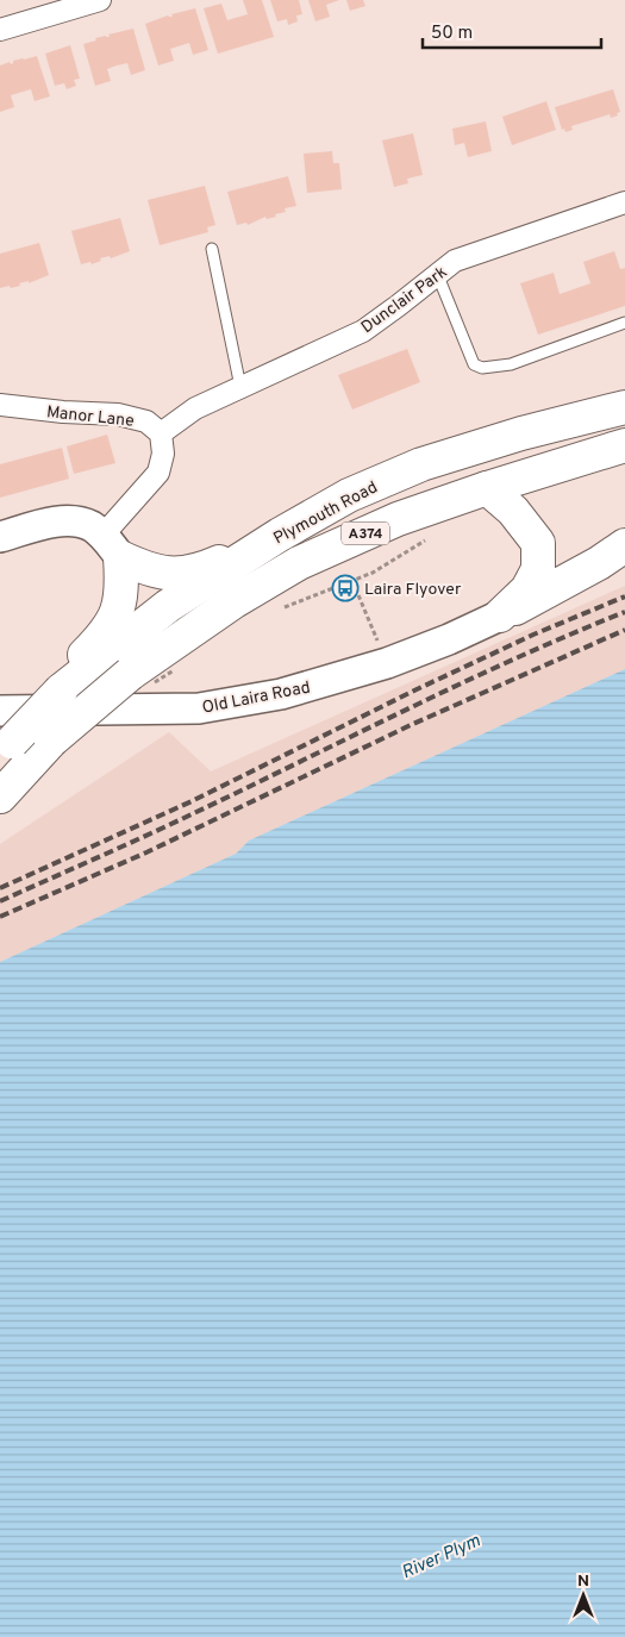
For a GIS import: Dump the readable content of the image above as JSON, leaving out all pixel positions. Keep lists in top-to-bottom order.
{
  "streets": {
    "main road": ["Plymouth Road", "A374", "Old Laira Road"],
    "street": ["Dunclair Park", "Manor Lane"]
  },
  "crossings": [
    ["Dunclair Park", "Manor Lane"],
    ["Plymouth Road", "A374"]
  ],
  "water": ["River Plym"],
  "places": {
    "bus stop": ["Laira Flyover"]
  },
  "scale_bar": "50 m",
  "north": "top"
}
